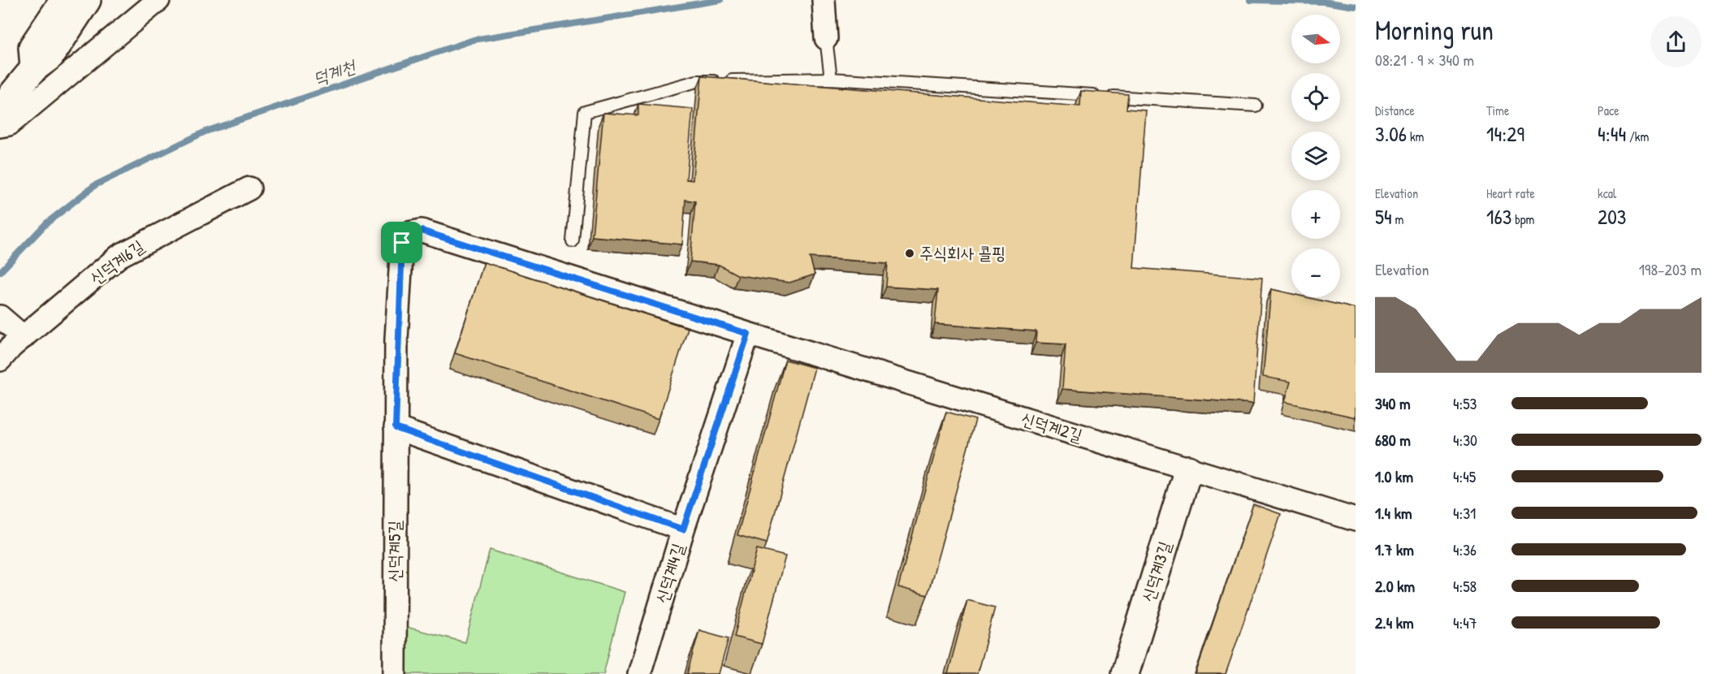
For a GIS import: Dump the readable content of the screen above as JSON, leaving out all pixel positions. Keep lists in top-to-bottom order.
{
  "streets": {
    "street": [
      "신덕계6길",
      "신덕계2길",
      "신덕계5길",
      "신덕계3길",
      "신덕계4길"
    ]
  },
  "crossings": [
    ["신덕계2길", "신덕계5길"],
    ["신덕계2길", "신덕계3길"],
    ["신덕계2길", "신덕계4길"],
    ["신덕계5길", "신덕계4길"]
  ],
  "water": ["덕계천"],
  "places": ["주식회사 콜핑"],
  "north": "right",
  "page": {
    "heading": ["Morning run", "08:21 · 9 × 340 m"],
    "map_buttons": ["+", "−"],
    "stats": [
      ["Distance", "3.06 km"],
      ["Time", "14:29"],
      ["Pace", "4:44 /km"],
      ["Elevation", "54 m"],
      ["Heart rate", "163 bpm"],
      ["kcal", "203"]
    ],
    "chart": ["Elevation", "198–203 m"],
    "list": [
      {
        "name": "340 m",
        "note": "4:53"
      },
      {
        "name": "680 m",
        "note": "4:30"
      },
      {
        "name": "1.0 km",
        "note": "4:45"
      },
      {
        "name": "1.4 km",
        "note": "4:31"
      },
      {
        "name": "1.7 km",
        "note": "4:36"
      },
      {
        "name": "2.0 km",
        "note": "4:58"
      },
      {
        "name": "2.4 km",
        "note": "4:47"
      }
    ]
  }
}
